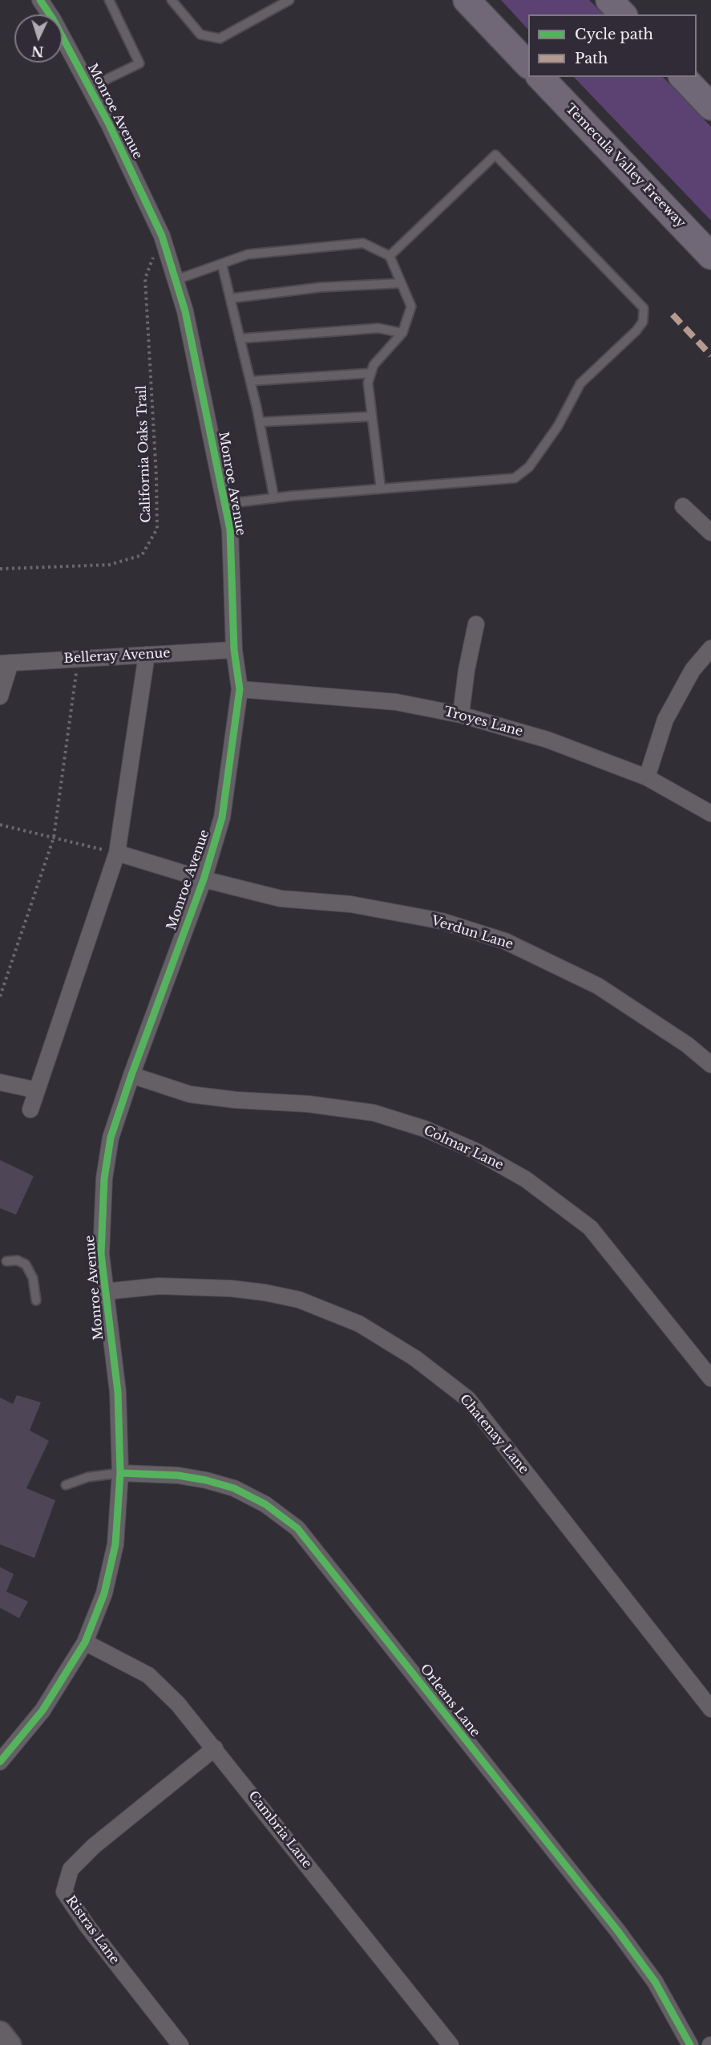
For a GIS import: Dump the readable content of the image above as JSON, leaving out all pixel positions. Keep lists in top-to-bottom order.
{
  "streets": {
    "highway": ["Temecula Valley Freeway"],
    "street": [
      "Monroe Avenue",
      "Belleray Avenue",
      "Troyes Lane",
      "Verdun Lane",
      "Colmar Lane",
      "Chatenay Lane",
      "Orleans Lane",
      "Cambria Lane",
      "Ristras Lane"
    ],
    "path": ["California Oaks Trail"]
  },
  "crossings": [
    ["Monroe Avenue", "California Oaks Trail"],
    ["Monroe Avenue", "Belleray Avenue"],
    ["Monroe Avenue", "Troyes Lane"],
    ["Monroe Avenue", "Verdun Lane"],
    ["Monroe Avenue", "Colmar Lane"],
    ["Monroe Avenue", "Chatenay Lane"],
    ["Monroe Avenue", "Orleans Lane"],
    ["Monroe Avenue", "Cambria Lane"],
    ["Cambria Lane", "Ristras Lane"]
  ],
  "legend": ["Cycle path", "Path"],
  "north": "bottom"
}
